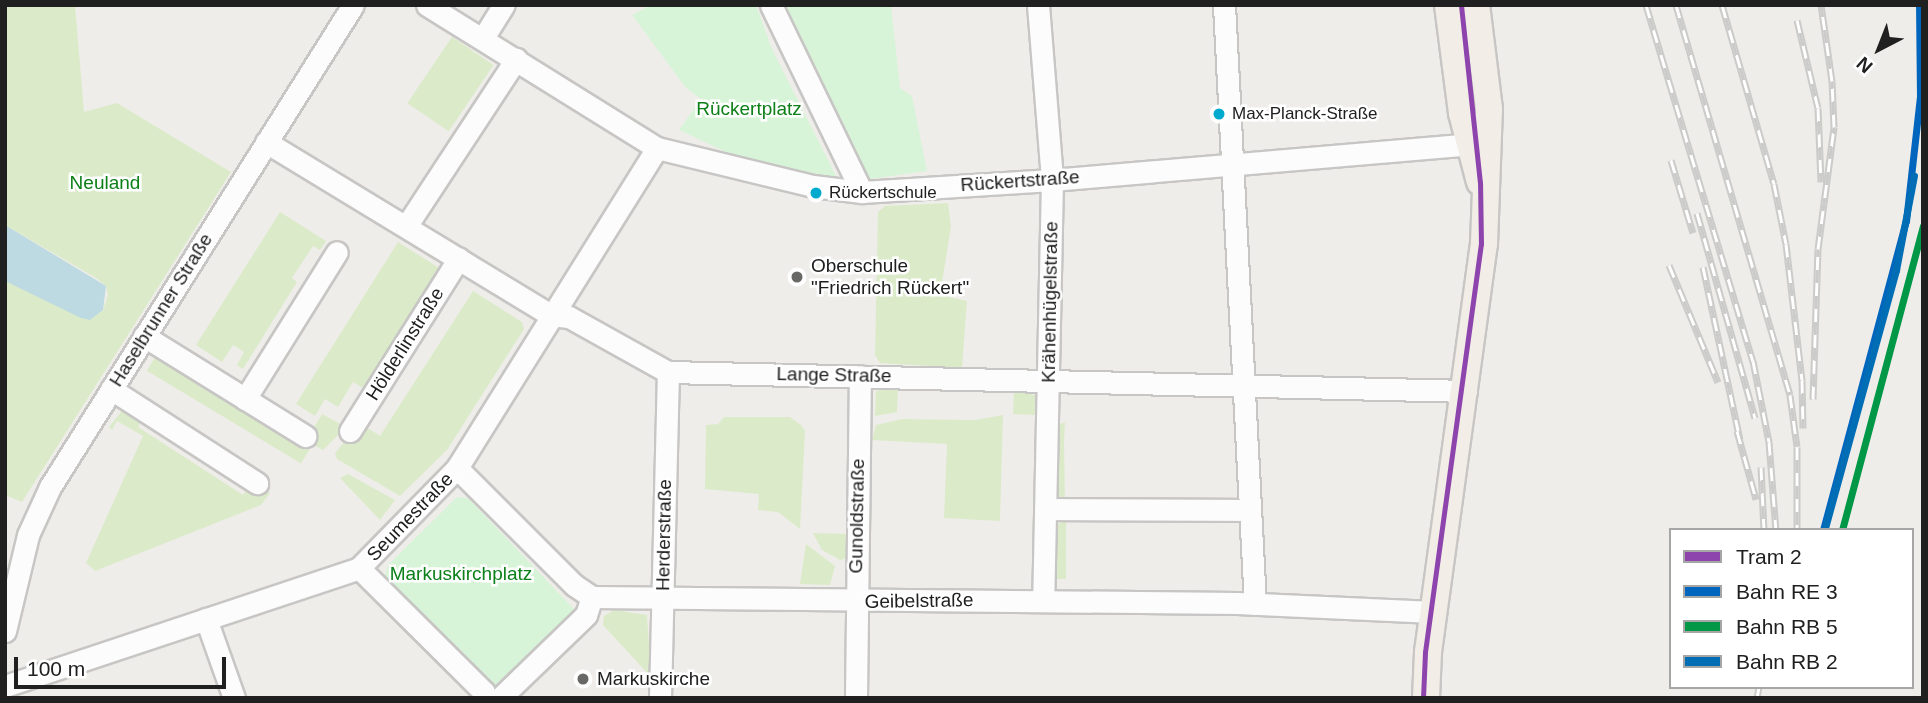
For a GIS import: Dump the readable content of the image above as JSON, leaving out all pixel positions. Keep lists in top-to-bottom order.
{
  "streets": {
    "street": [
      "Rückertstraße",
      "Krähenhügelstraße",
      "Haselbrunner Straße",
      "Hölderlinstraße",
      "Lange Straße",
      "Gunoldstraße",
      "Seumestraße",
      "Herderstraße",
      "Geibelstraße"
    ]
  },
  "crossings": [
    ["Rückertstraße", "Krähenhügelstraße"],
    ["Rückertstraße", "Seumestraße"],
    ["Krähenhügelstraße", "Lange Straße"],
    ["Krähenhügelstraße", "Geibelstraße"],
    ["Haselbrunner Straße", "Lange Straße"],
    ["Hölderlinstraße", "Lange Straße"],
    ["Lange Straße", "Gunoldstraße"],
    ["Lange Straße", "Seumestraße"],
    ["Lange Straße", "Herderstraße"],
    ["Gunoldstraße", "Geibelstraße"],
    ["Herderstraße", "Geibelstraße"]
  ],
  "parks": ["Rückertplatz", "Neuland", "Markuskirchplatz"],
  "places": [
    "Max-Planck-Straße",
    "Rückertschule",
    "Oberschule \"Friedrich Rückert\"",
    "Markuskirche"
  ],
  "lines": ["tram line 2"],
  "legend": [
    "Tram 2",
    "Bahn RE 3",
    "Bahn RB 5",
    "Bahn RB 2"
  ],
  "scale_bar": "100 m",
  "north": "bottom left"
}
